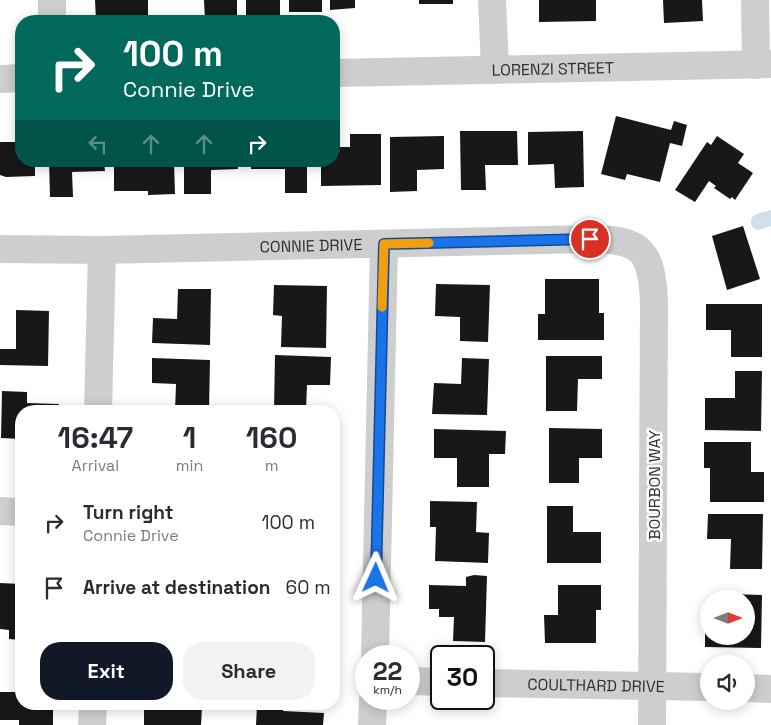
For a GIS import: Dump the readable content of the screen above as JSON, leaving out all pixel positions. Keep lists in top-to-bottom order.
{
  "streets": {
    "street": [
      "LORENZI STREET",
      "CONNIE DRIVE",
      "BOURBON WAY",
      "COULTHARD DRIVE"
    ]
  },
  "crossings": [
    ["CONNIE DRIVE", "BOURBON WAY"],
    ["BOURBON WAY", "COULTHARD DRIVE"]
  ],
  "north": "right",
  "page": {
    "turn": ["100 m", "Connie Drive"],
    "eta": [
      "16:47",
      "Arrival",
      "1",
      "min",
      "160",
      "m"
    ],
    "list": [
      {
        "name": "Turn right",
        "note": "Connie Drive",
        "value": "100 m"
      },
      {
        "name": "Arrive at destination",
        "value": "60 m"
      }
    ],
    "buttons": ["Exit", "Share"],
    "speed": "22 km/h",
    "limit": "30"
  }
}
